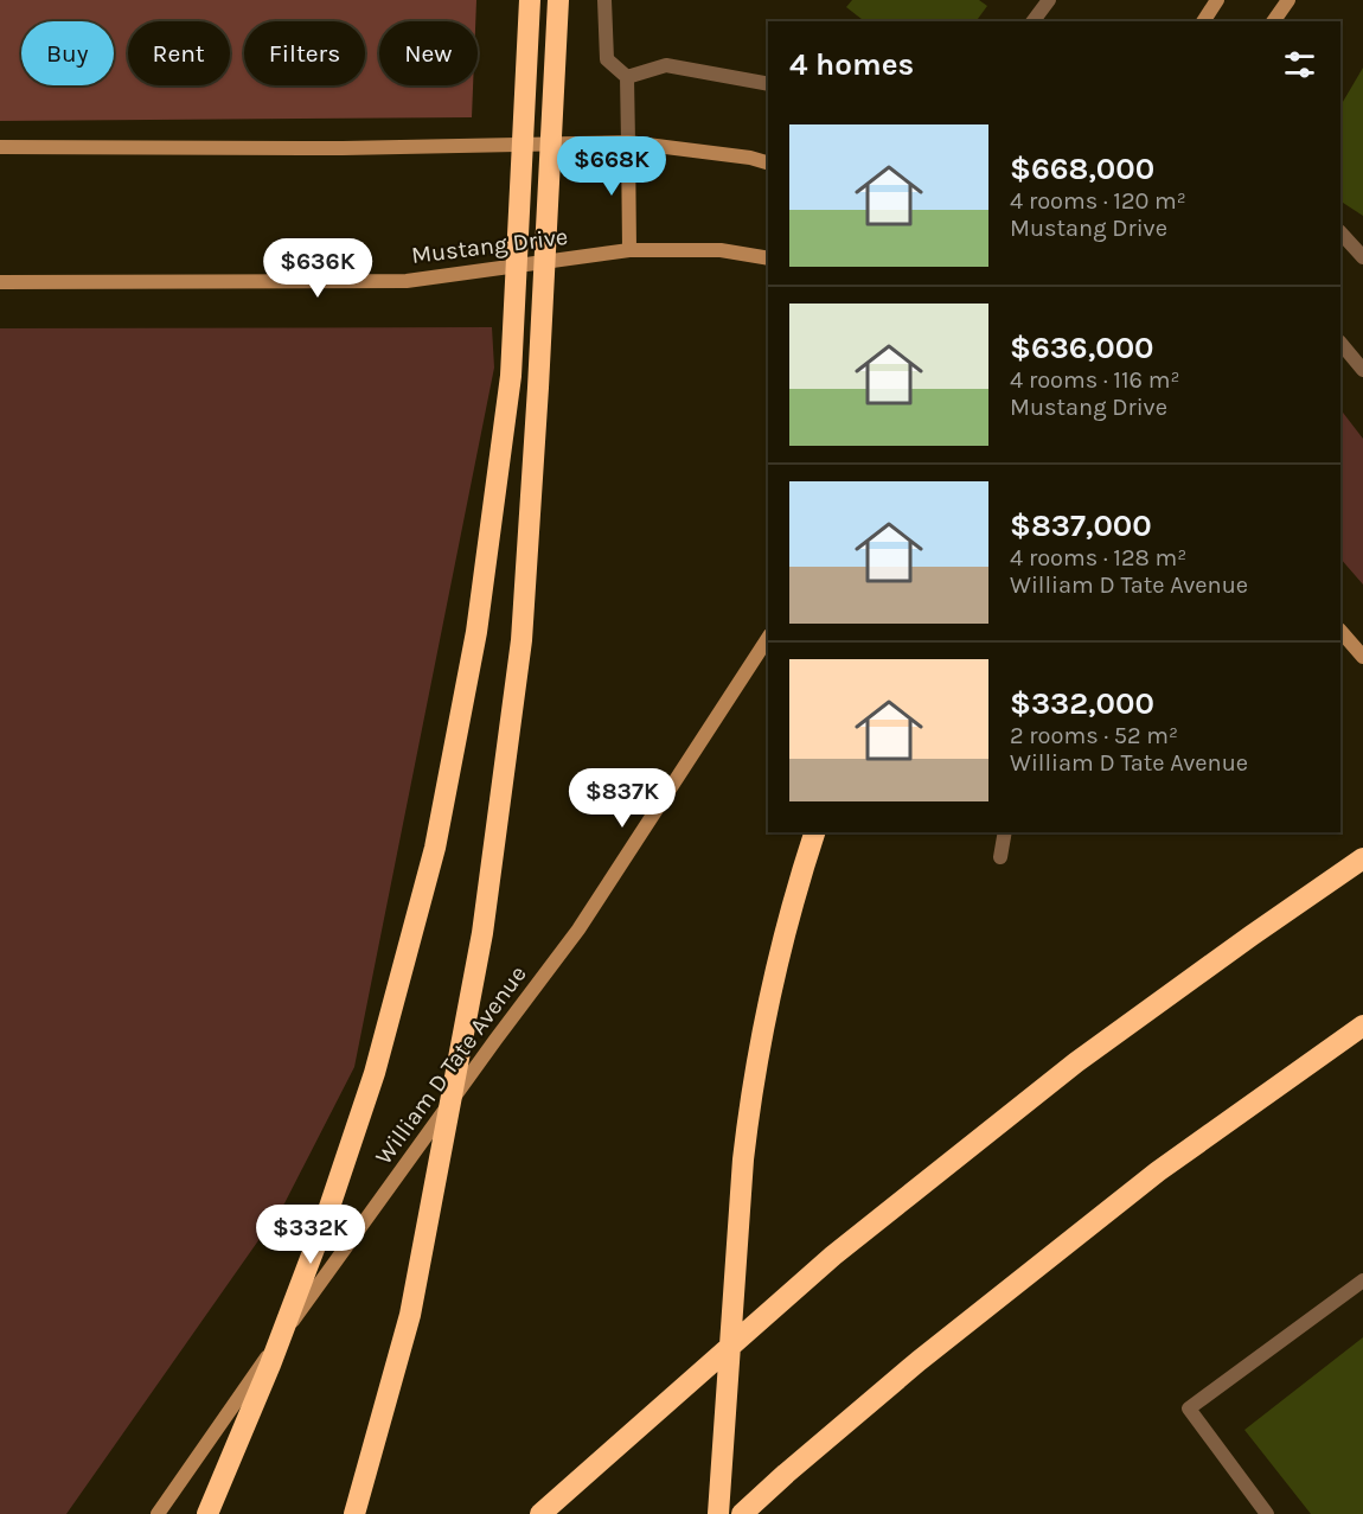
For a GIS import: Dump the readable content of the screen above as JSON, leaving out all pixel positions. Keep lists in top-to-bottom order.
{
  "streets": {
    "main road": ["Mustang Drive", "William D Tate Avenue"]
  },
  "page": {
    "chip": [
      "Buy",
      "Rent",
      "Filters",
      "New"
    ],
    "heading": "4 homes",
    "list": [
      {
        "name": "$668,000",
        "note": "4 rooms · 120 m² · Mustang Drive"
      },
      {
        "name": "$636,000",
        "note": "4 rooms · 116 m² · Mustang Drive"
      },
      {
        "name": "$837,000",
        "note": "4 rooms · 128 m² · William D Tate Avenue"
      },
      {
        "name": "$332,000",
        "note": "2 rooms · 52 m² · William D Tate Avenue"
      }
    ],
    "price": [
      "$668K",
      "$636K",
      "$837K",
      "$332K"
    ]
  }
}
